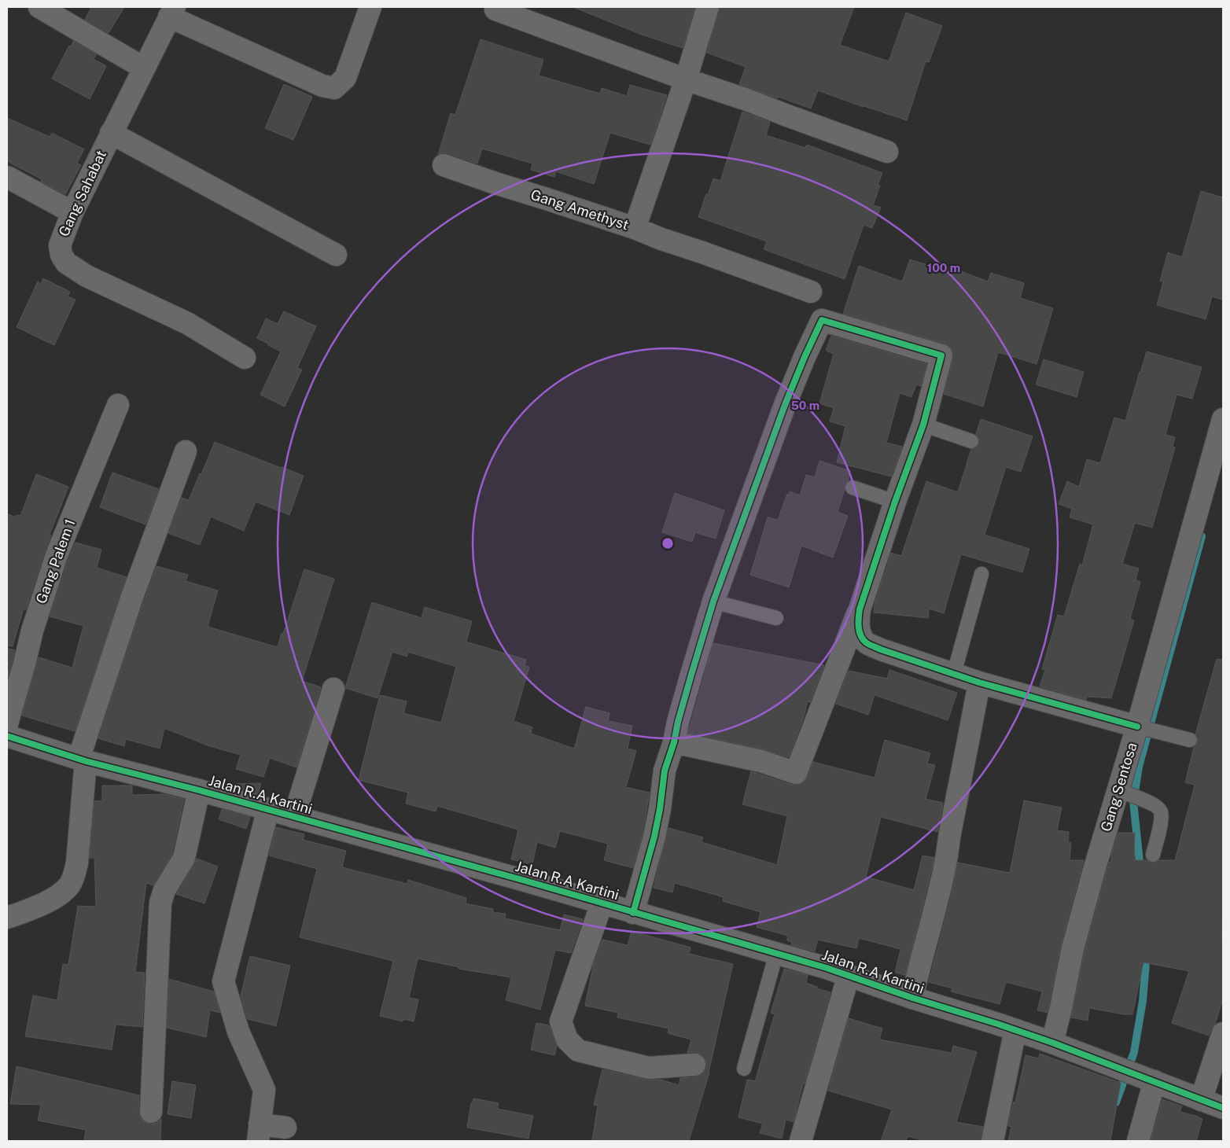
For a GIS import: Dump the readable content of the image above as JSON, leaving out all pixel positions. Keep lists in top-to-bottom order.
{
  "streets": {
    "street": [
      "Gang Sahabat",
      "Gang Amethyst",
      "Gang Palem 1",
      "Gang Sentosa",
      "Jalan R.A Kartini"
    ]
  },
  "crossings": [
    ["Gang Sentosa", "Jalan R.A Kartini"]
  ],
  "rings": ["100 m", "50 m"]
}
